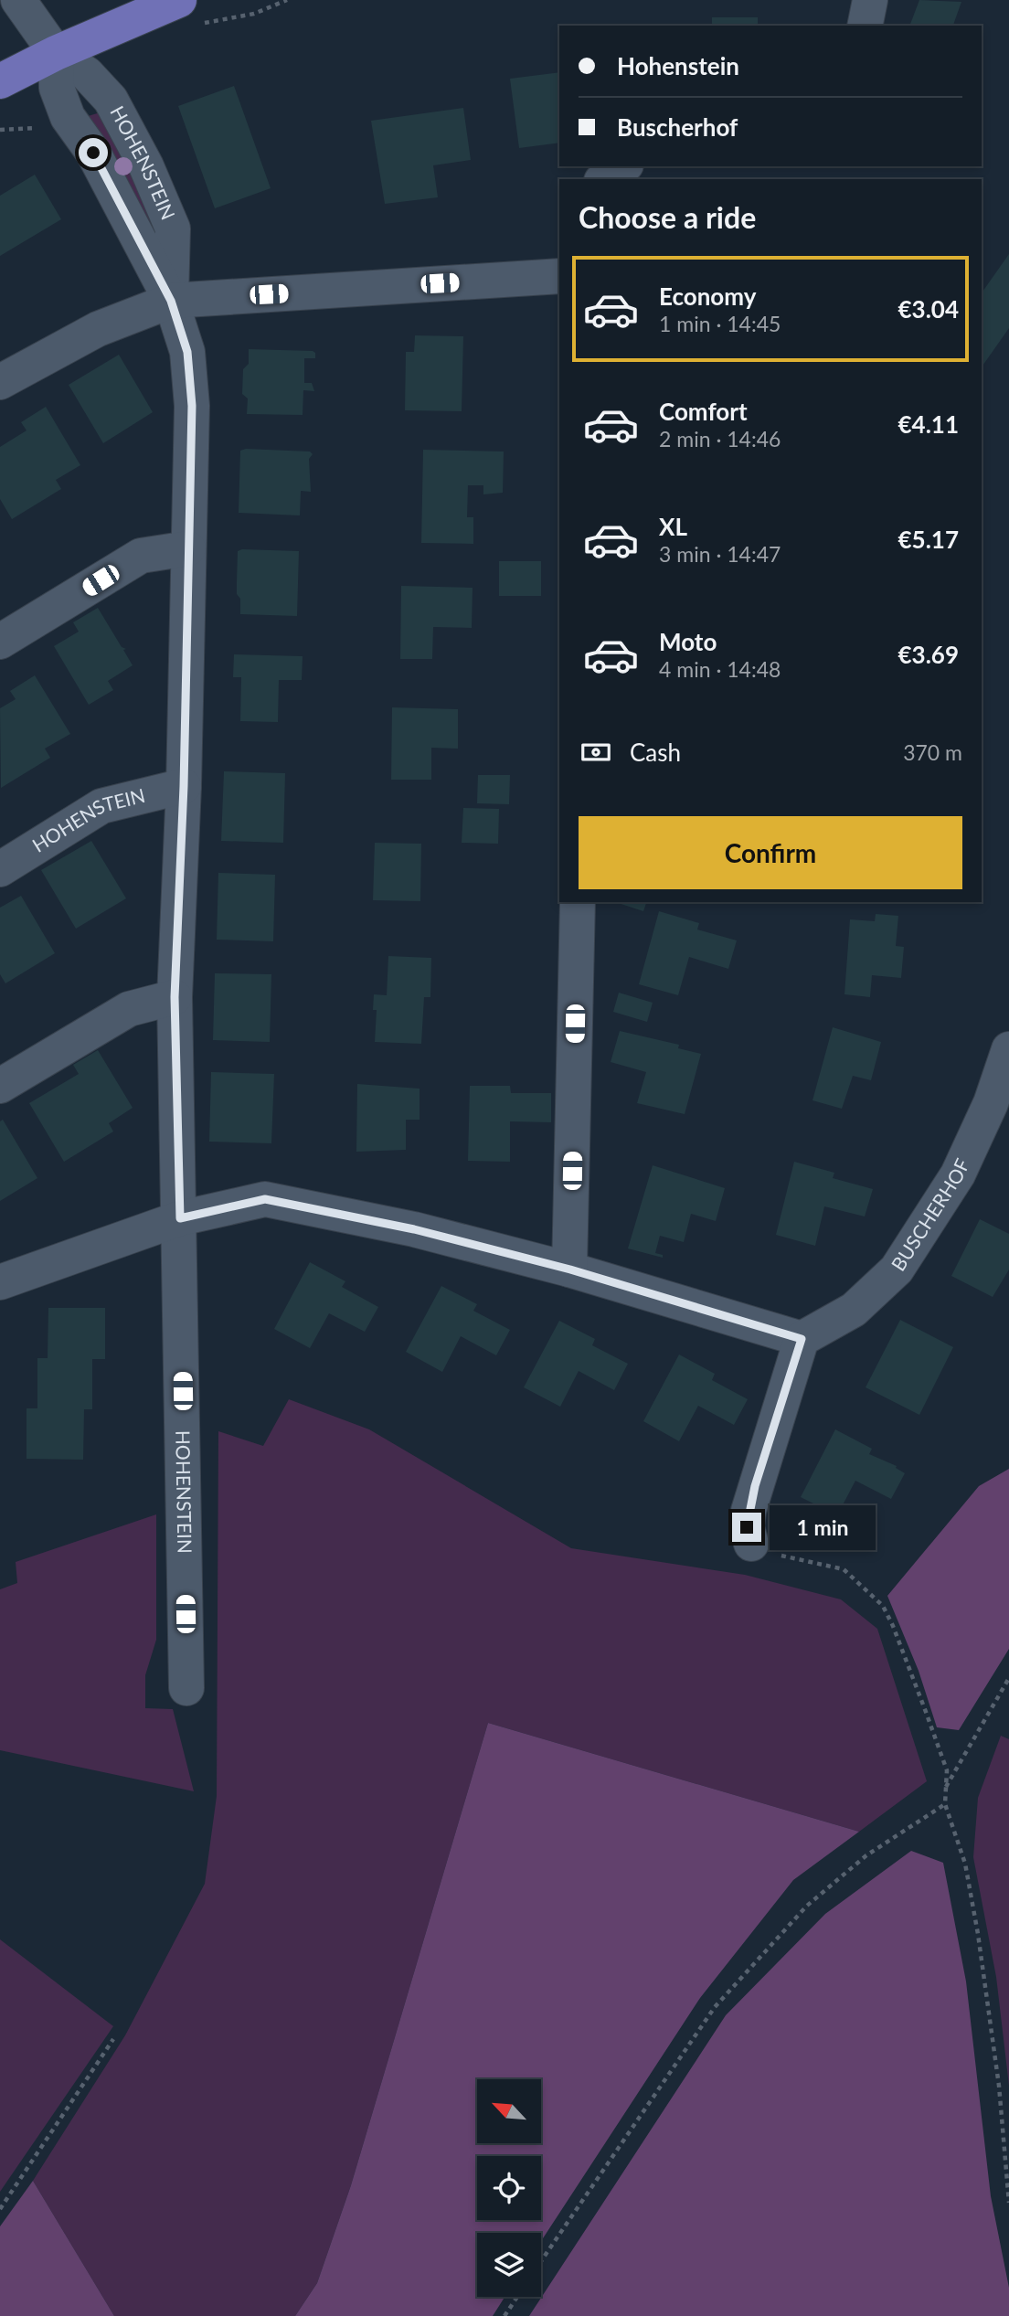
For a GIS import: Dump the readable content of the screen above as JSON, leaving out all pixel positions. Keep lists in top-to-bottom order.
{
  "streets": {
    "street": ["HOHENSTEIN", "BUSCHERHOF"]
  },
  "north": "top left",
  "page": {
    "banner": ["Hohenstein", "Buscherhof"],
    "heading": "Choose a ride",
    "list": [
      {
        "name": "Economy",
        "note": "1 min · 14:45",
        "value": "€3.04"
      },
      {
        "name": "Comfort",
        "note": "2 min · 14:46",
        "value": "€4.11"
      },
      {
        "name": "XL",
        "note": "3 min · 14:47",
        "value": "€5.17"
      },
      {
        "name": "Moto",
        "note": "4 min · 14:48",
        "value": "€3.69"
      }
    ],
    "pay": ["Cash", "370 m"],
    "buttons": "Confirm",
    "bubble": "1 min"
  }
}
